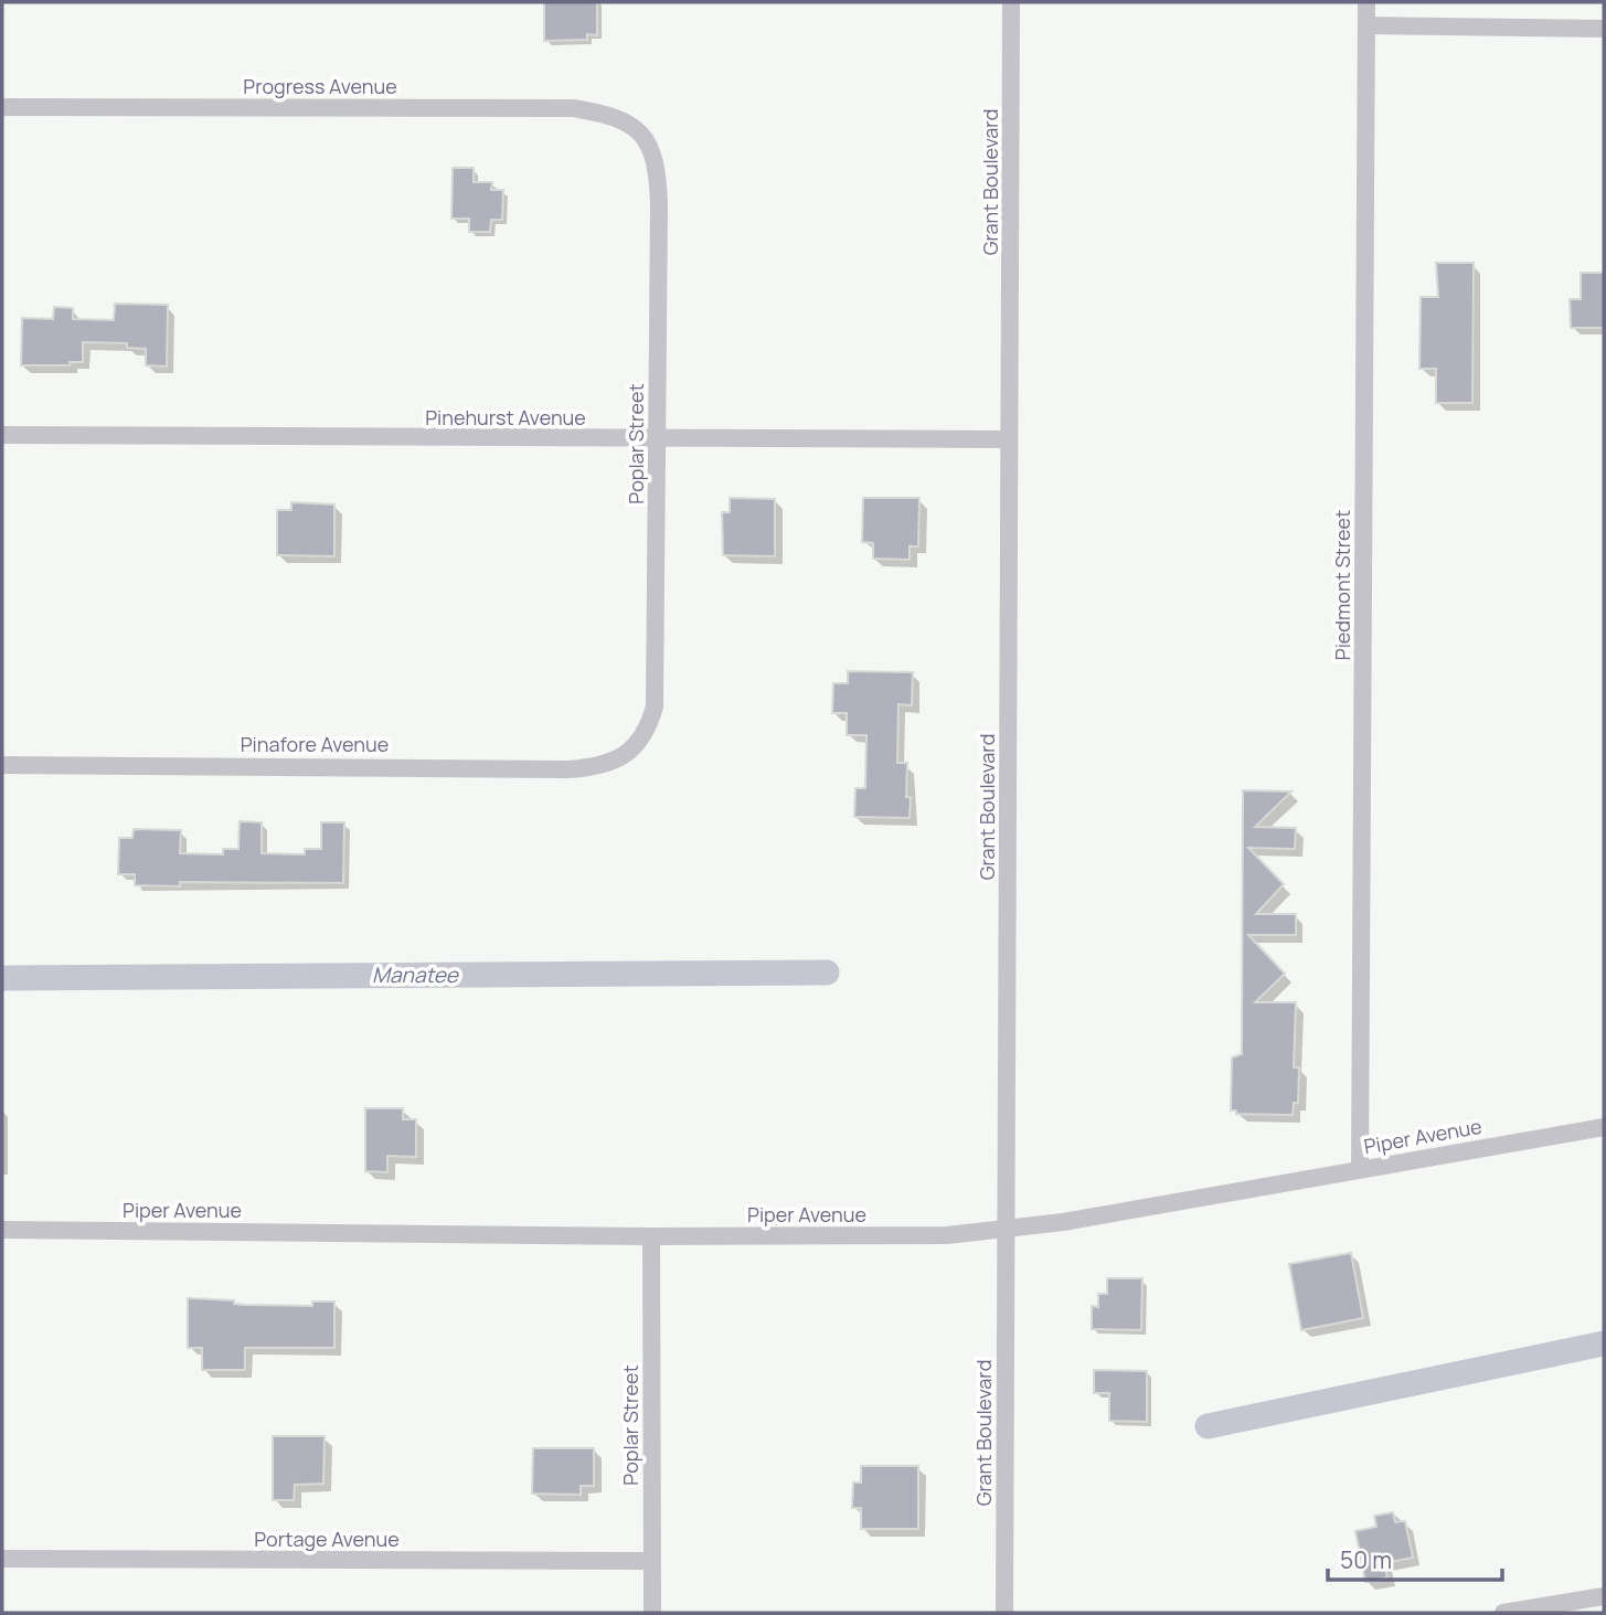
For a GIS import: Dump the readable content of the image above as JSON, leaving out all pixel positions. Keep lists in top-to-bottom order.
{
  "streets": {
    "street": [
      "Progress Avenue",
      "Grant Boulevard",
      "Pinehurst Avenue",
      "Poplar Street",
      "Piedmont Street",
      "Pinafore Avenue",
      "Piper Avenue",
      "Portage Avenue"
    ]
  },
  "crossings": [
    ["Progress Avenue", "Poplar Street"],
    ["Grant Boulevard", "Pinehurst Avenue"],
    ["Grant Boulevard", "Piper Avenue"],
    ["Pinehurst Avenue", "Poplar Street"],
    ["Poplar Street", "Pinafore Avenue"],
    ["Poplar Street", "Piper Avenue"],
    ["Poplar Street", "Portage Avenue"],
    ["Piedmont Street", "Piper Avenue"]
  ],
  "water": ["Manatee"],
  "scale_bar": "50 m"
}
